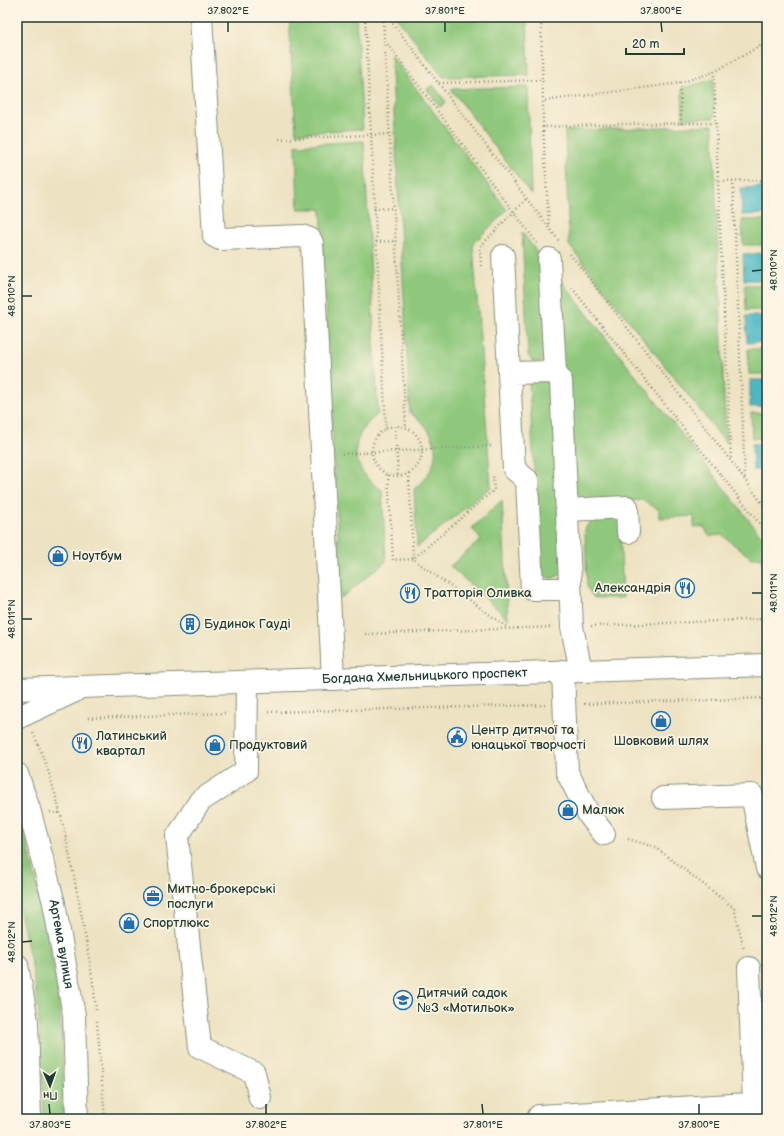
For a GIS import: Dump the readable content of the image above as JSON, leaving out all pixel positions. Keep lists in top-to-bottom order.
{
  "streets": {
    "main road": ["Богдана Хмельницького проспект", "Артема вулиця"]
  },
  "places": {
    "shop": [
      "Ноутбум",
      "Шовковий шлях",
      "Продуктовий",
      "Малюк",
      "Спортлюкс"
    ],
    "restaurant": ["Александрія", "Тратторія Оливка", "Латинський квартал"],
    "building": ["Будинок Гауді"],
    "public building": ["Центр дитячої та юнацької творчості"],
    "office": ["Митно-брокерські послуги"],
    "school or university": ["Дитячий садок №3 «Мотильок»"]
  },
  "scale_bar": "20 m",
  "north": "bottom",
  "coordinates": [
    "37.802°E",
    "37.801°E",
    "37.800°E",
    "48.010°N",
    "48.011°N",
    "48.012°N",
    "37.803°E"
  ]
}
